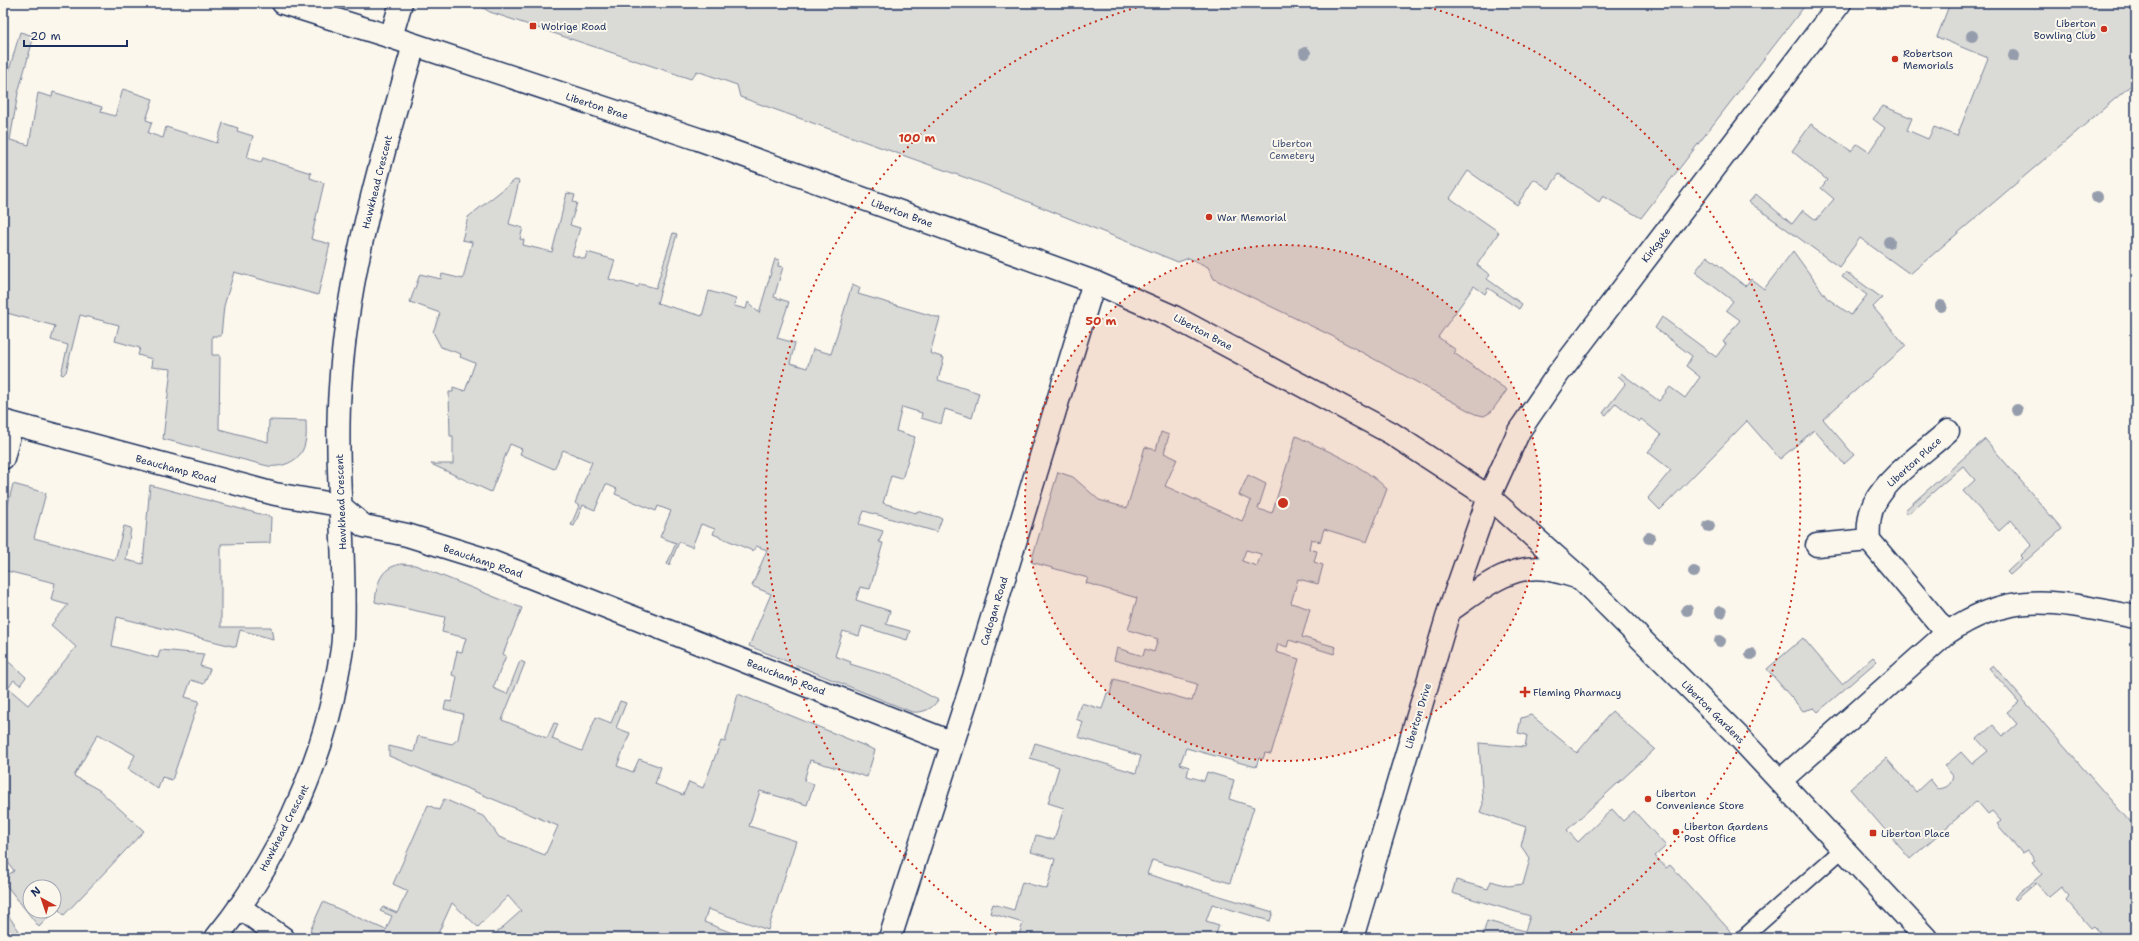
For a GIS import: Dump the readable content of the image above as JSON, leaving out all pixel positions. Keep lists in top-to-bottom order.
{
  "streets": {
    "street": [
      "Liberton Brae",
      "Hawkhead Crescent",
      "Kirkgate",
      "Liberton Place",
      "Beauchamp Road",
      "Cadogan Road",
      "Liberton Gardens",
      "Liberton Drive"
    ]
  },
  "crossings": [
    ["Liberton Brae", "Hawkhead Crescent"],
    ["Liberton Brae", "Kirkgate"],
    ["Liberton Brae", "Cadogan Road"],
    ["Liberton Brae", "Liberton Gardens"],
    ["Liberton Brae", "Liberton Drive"],
    ["Hawkhead Crescent", "Beauchamp Road"],
    ["Kirkgate", "Liberton Gardens"],
    ["Kirkgate", "Liberton Drive"],
    ["Beauchamp Road", "Cadogan Road"],
    ["Liberton Gardens", "Liberton Drive"]
  ],
  "parks": ["Liberton Cemetery"],
  "places": {
    "transit": ["Wolrige Road", "Liberton Place"],
    "other": [
      "Liberton Bowling Club",
      "Robertson Memorials",
      "War Memorial",
      "Liberton Convenience Store",
      "Liberton Gardens Post Office"
    ],
    "health": ["Fleming Pharmacy"]
  },
  "scale_bar": "20 m",
  "north": "top left",
  "rings": ["100 m", "50 m"]
}
